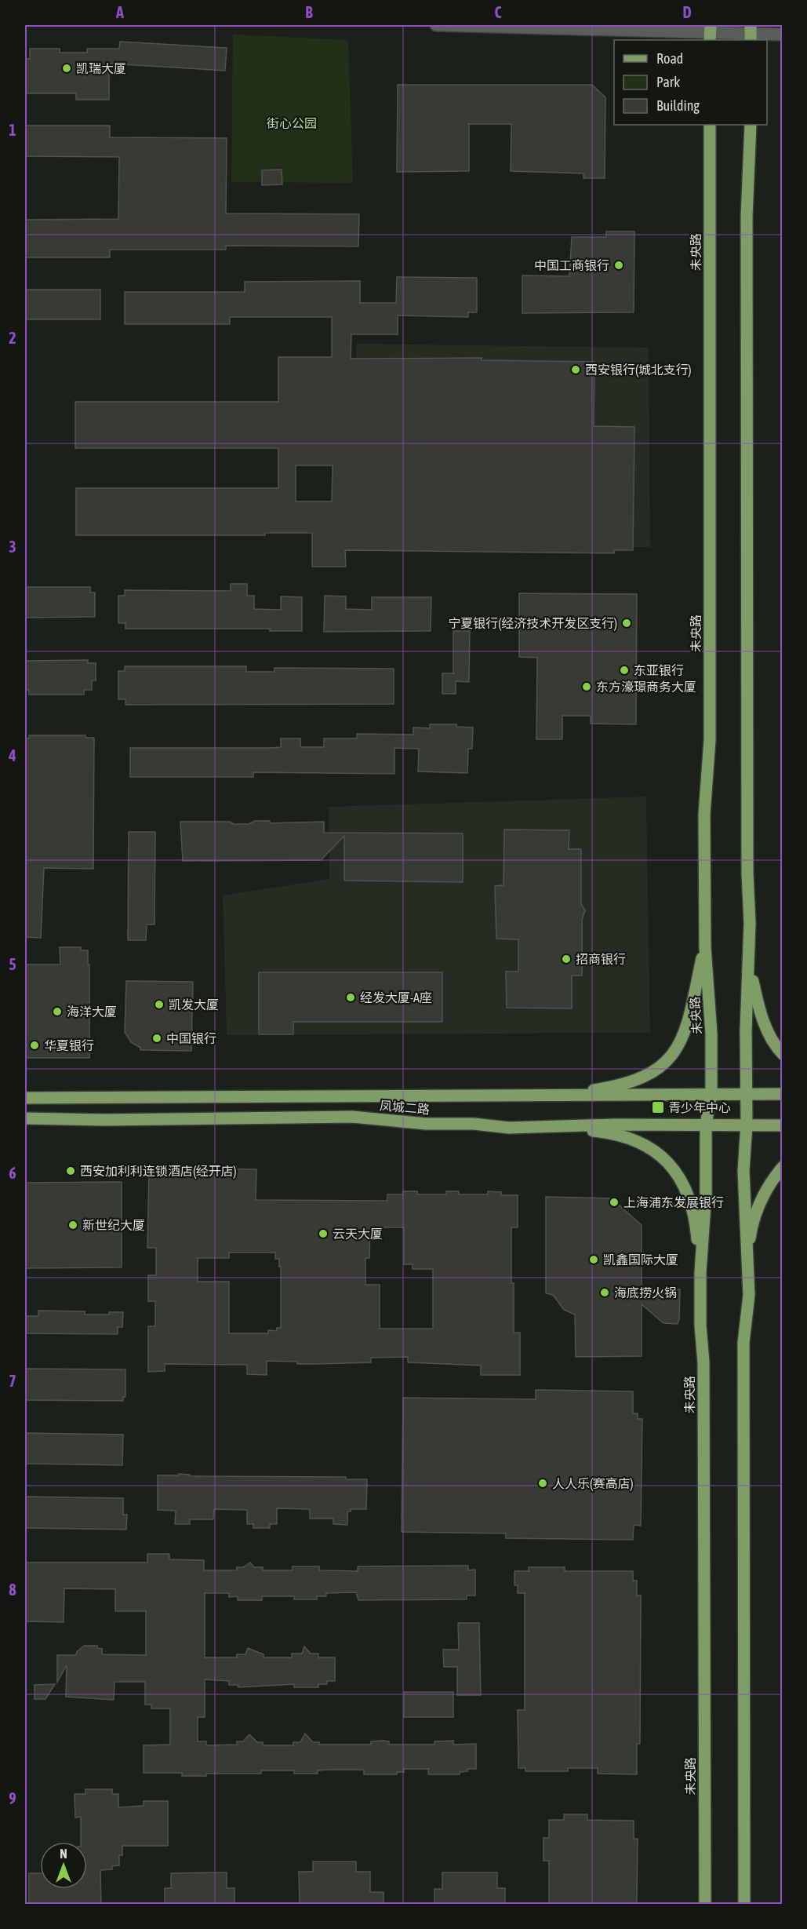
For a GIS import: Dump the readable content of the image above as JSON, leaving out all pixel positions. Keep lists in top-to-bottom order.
{
  "streets": {
    "main road": ["未央路", "凤城二路"]
  },
  "crossings": [
    ["未央路", "凤城二路"]
  ],
  "parks": ["街心公园"],
  "places": {
    "other": [
      "凯瑞大厦",
      "中国工商银行",
      "西安银行(城北支行)",
      "宁夏银行(经济技术开发区支行)",
      "东亚银行",
      "东方濠璟商务大厦",
      "招商银行",
      "经发大厦-A座",
      "凯发大厦",
      "海洋大厦",
      "中国银行",
      "华夏银行",
      "西安加利利连锁酒店(经开店)",
      "上海浦东发展银行",
      "新世纪大厦",
      "云天大厦",
      "凯鑫国际大厦",
      "海底捞火锅",
      "人人乐(赛高店)"
    ],
    "transit": ["青少年中心"]
  },
  "legend": ["Road", "Park", "Building"],
  "north": "top",
  "grid": {
    "columns": [
      "A",
      "B",
      "C",
      "D"
    ],
    "rows": [
      "1",
      "2",
      "3",
      "4",
      "5",
      "6",
      "7",
      "8",
      "9"
    ]
  }
}
